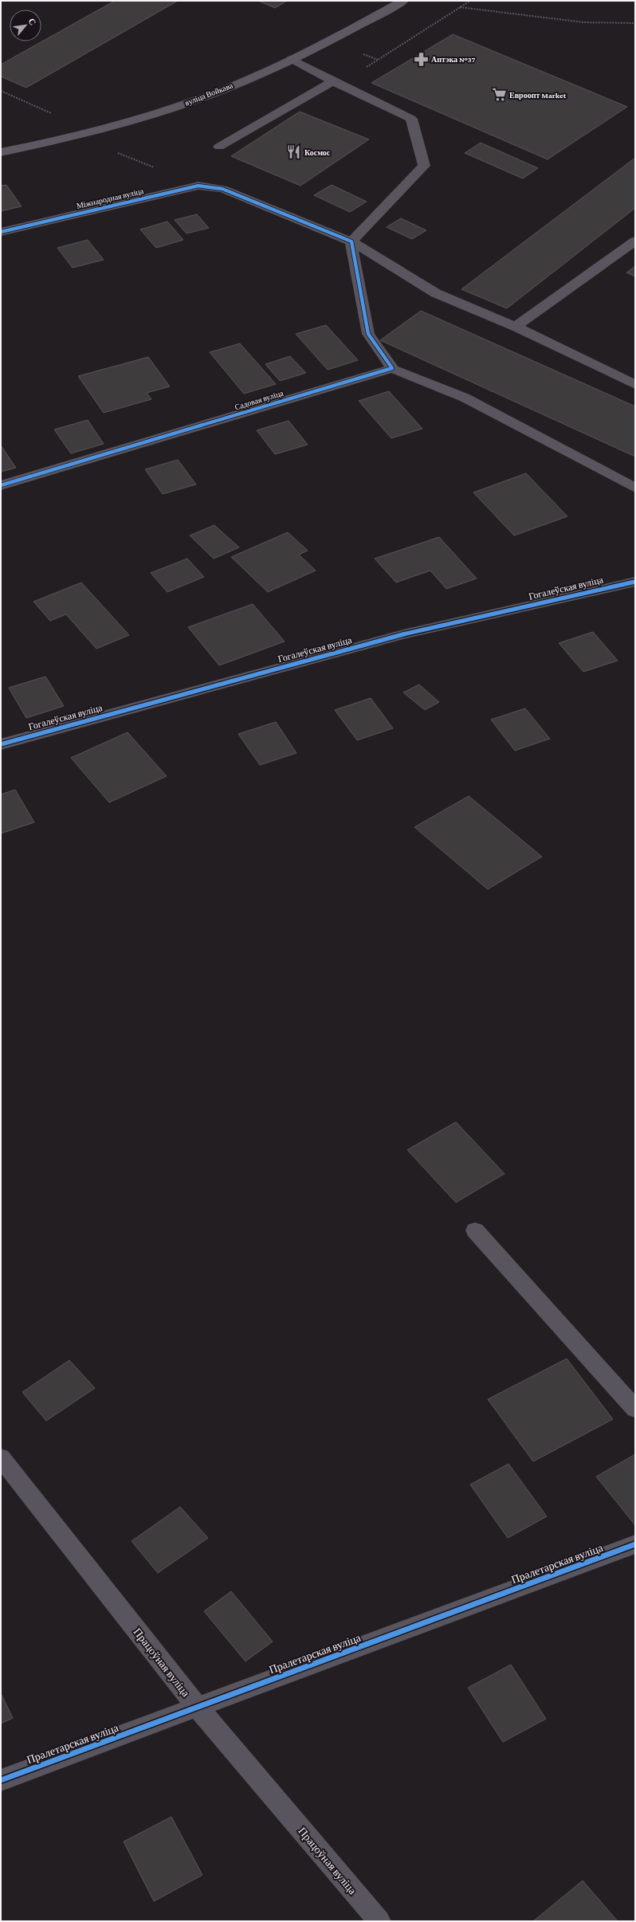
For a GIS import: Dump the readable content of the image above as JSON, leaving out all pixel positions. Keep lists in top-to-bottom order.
{
  "streets": {
    "main road": ["вуліца Войкава"],
    "street": [
      "Міжнародная вуліца",
      "Садовая вуліца",
      "Гогалеўская вуліца",
      "Пралетарская вуліца",
      "Працоўная вуліца"
    ]
  },
  "crossings": [
    ["Пралетарская вуліца", "Працоўная вуліца"]
  ],
  "places": {
    "pharmacy": ["Аптэка №37"],
    "supermarket": ["Евроопт Market"],
    "restaurant": ["Космос"]
  },
  "north": "top right"
}
